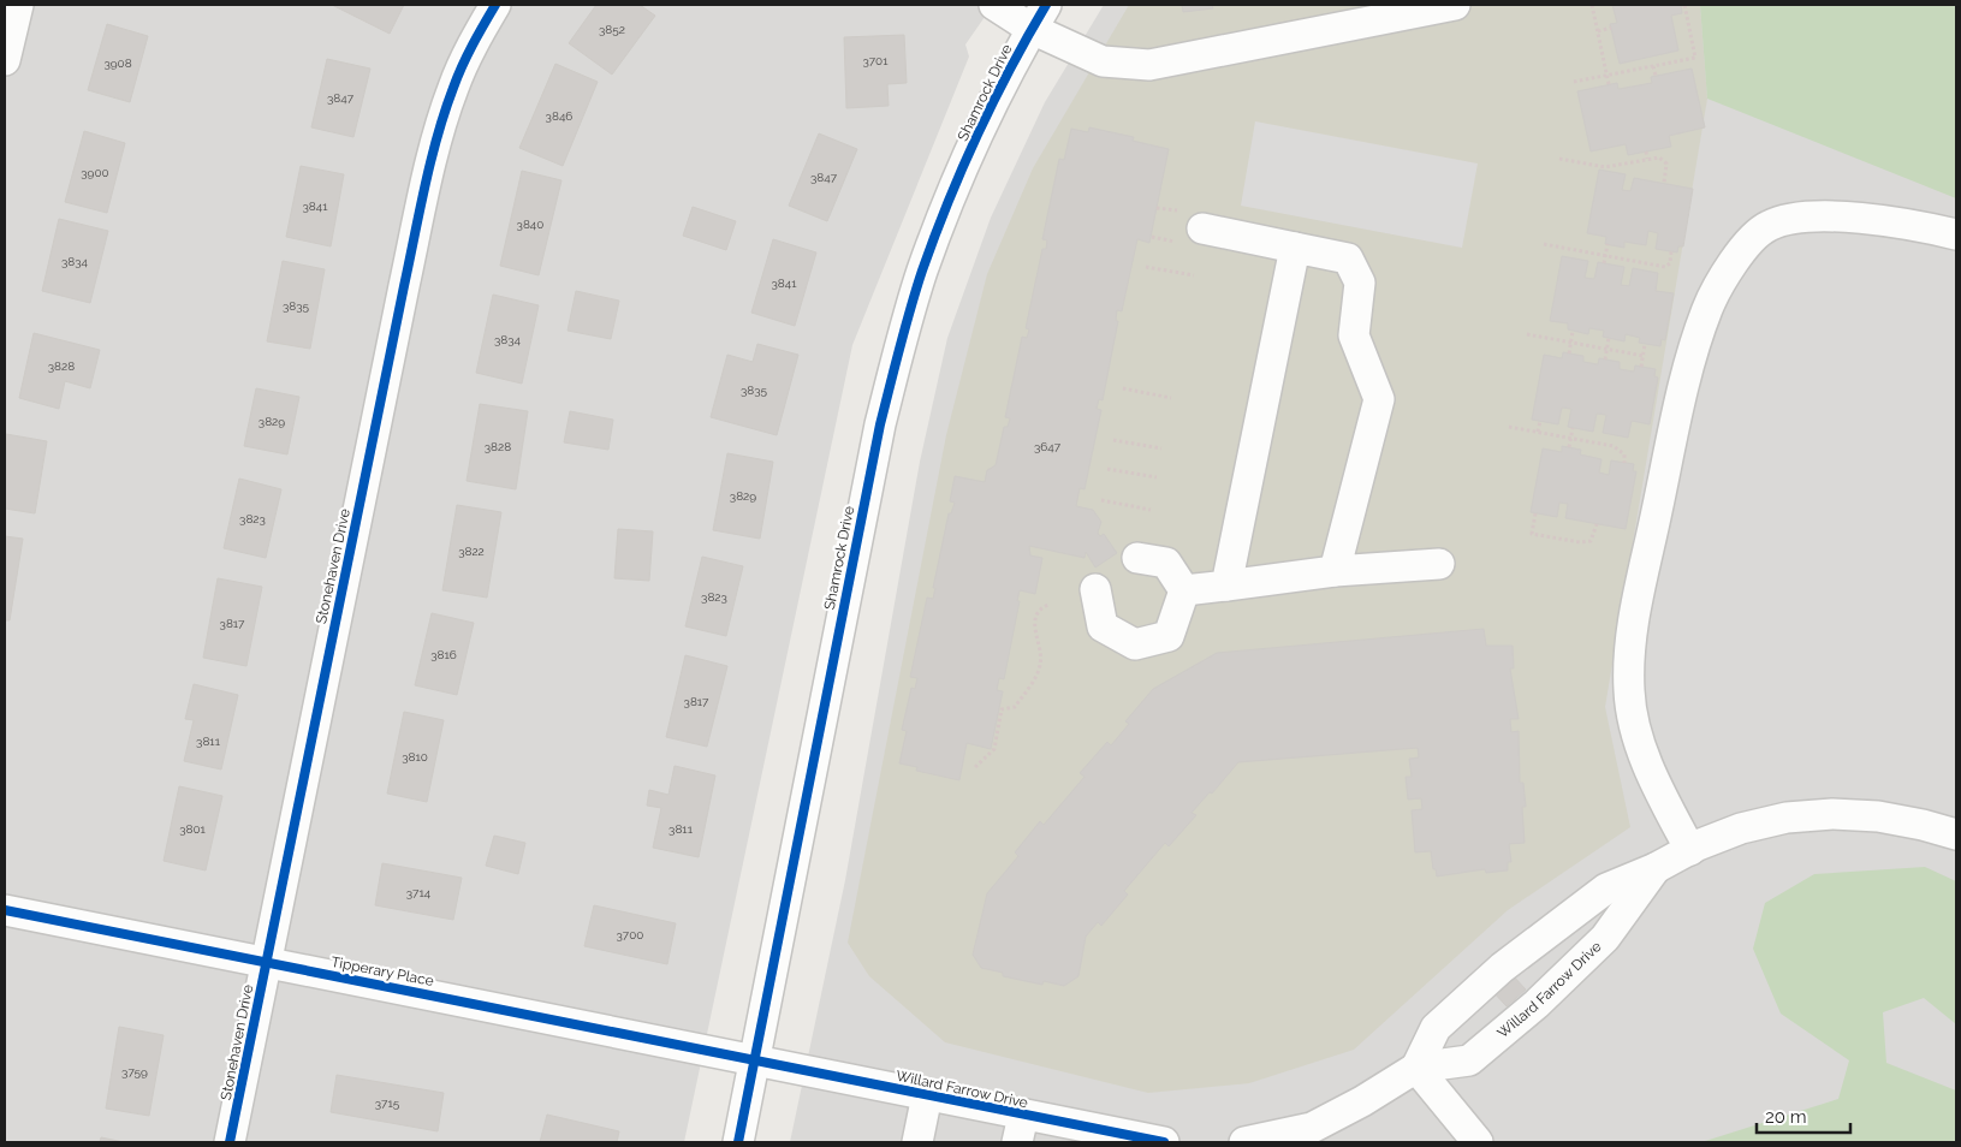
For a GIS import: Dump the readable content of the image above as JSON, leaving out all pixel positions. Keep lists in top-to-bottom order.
{
  "streets": {
    "street": [
      "Shamrock Drive",
      "Stonehaven Drive",
      "Tipperary Place",
      "Willard Farrow Drive"
    ]
  },
  "crossings": [
    ["Shamrock Drive", "Tipperary Place"],
    ["Shamrock Drive", "Willard Farrow Drive"],
    ["Stonehaven Drive", "Tipperary Place"],
    ["Tipperary Place", "Willard Farrow Drive"]
  ],
  "house_numbers": [
    "3852",
    "3701",
    "3908",
    "3847",
    "3846",
    "3900",
    "3847",
    "3841",
    "3840",
    "3834",
    "3841",
    "3835",
    "3834",
    "3828",
    "3835",
    "3829",
    "3828",
    "3647",
    "3829",
    "3823",
    "3822",
    "3823",
    "3817",
    "3816",
    "3817",
    "3811",
    "3810",
    "3801",
    "3811",
    "3714",
    "3700",
    "3759",
    "3715"
  ],
  "scale_bar": "20 m"
}
